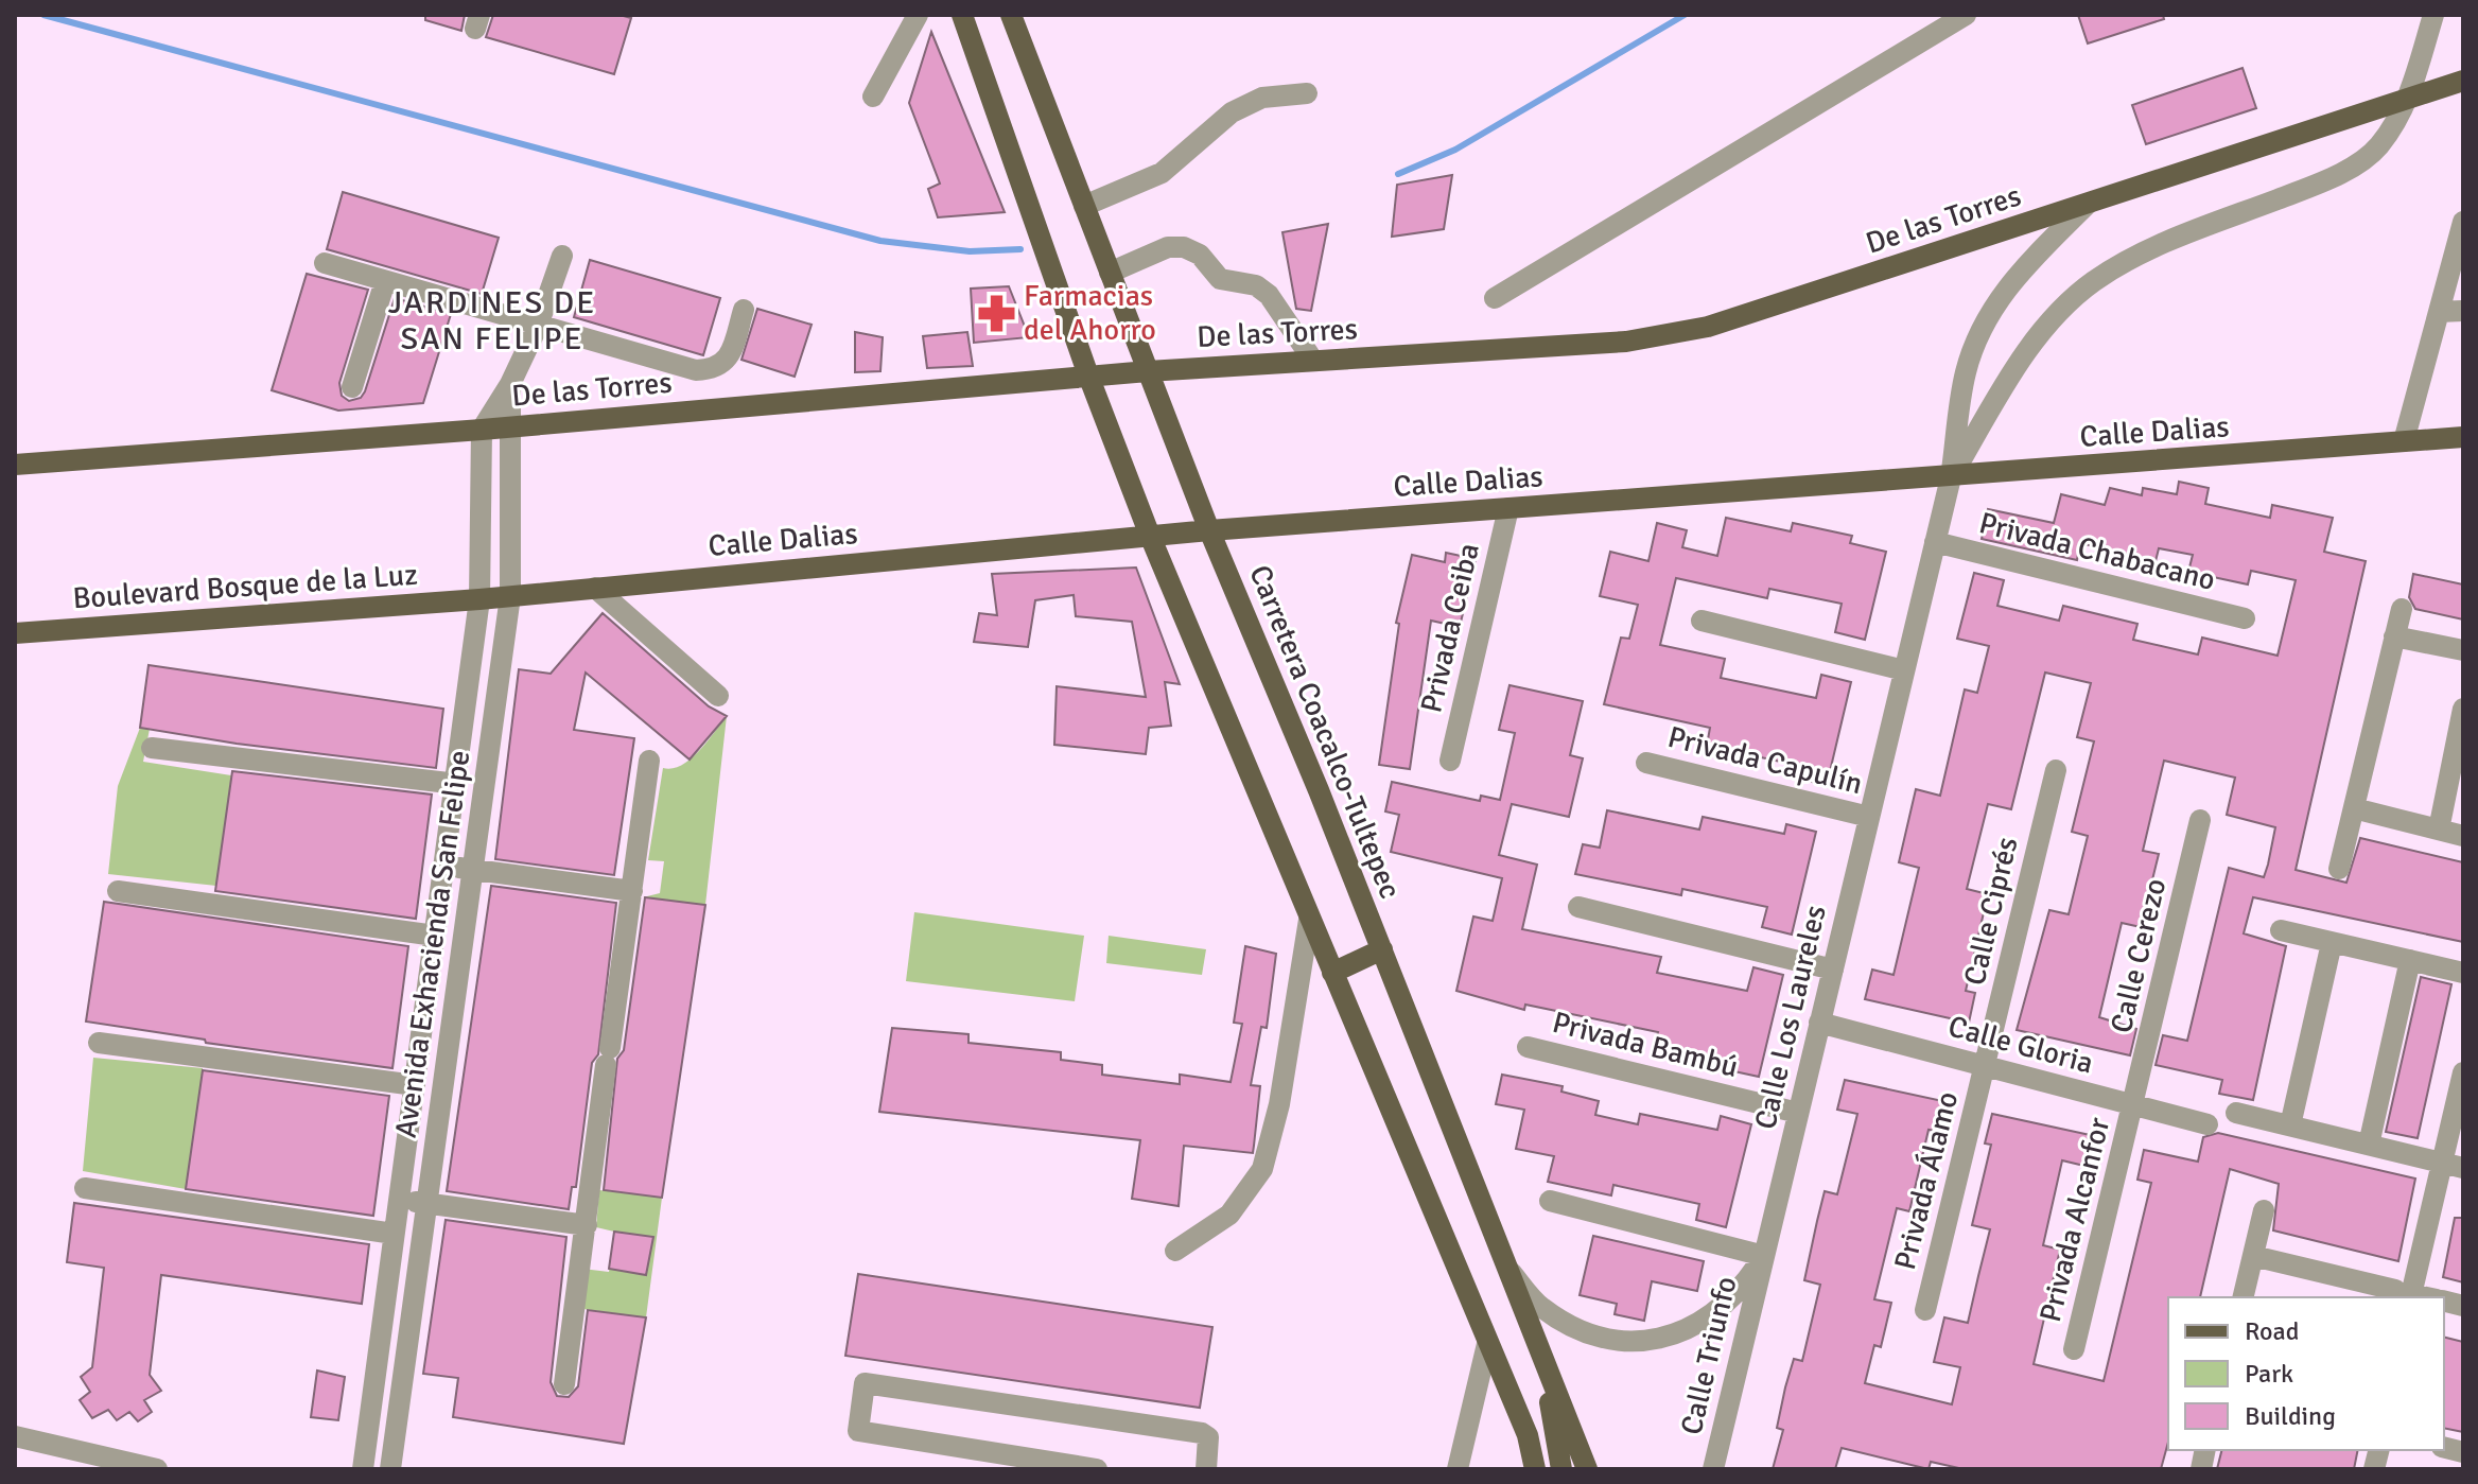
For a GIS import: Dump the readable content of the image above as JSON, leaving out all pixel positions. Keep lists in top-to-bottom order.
{
  "streets": {
    "main road": [
      "De las Torres",
      "Calle Dalias",
      "Boulevard Bosque de la Luz",
      "Carretera Coacalco-Tultepec"
    ],
    "street": [
      "Privada Chabacano",
      "Privada Ceiba",
      "Privada Capulín",
      "Calle Ciprés",
      "Avenida Exhacienda San Felipe",
      "Calle Cerezo",
      "Calle Los Laureles",
      "Privada Bambú",
      "Calle Gloria",
      "Privada Álamo",
      "Privada Alcanfor",
      "Calle Triunfo"
    ]
  },
  "crossings": [
    ["De las Torres", "Carretera Coacalco-Tultepec"],
    ["De las Torres", "Avenida Exhacienda San Felipe"],
    ["Calle Dalias", "Boulevard Bosque de la Luz"],
    ["Calle Dalias", "Privada Ceiba"],
    ["Calle Dalias", "Carretera Coacalco-Tultepec"],
    ["Calle Dalias", "Avenida Exhacienda San Felipe"],
    ["Calle Dalias", "Calle Los Laureles"],
    ["Privada Chabacano", "Calle Los Laureles"],
    ["Boulevard Bosque de la Luz", "Avenida Exhacienda San Felipe"],
    ["Carretera Coacalco-Tultepec", "Calle Los Laureles"],
    ["Privada Capulín", "Calle Los Laureles"],
    ["Calle Ciprés", "Calle Gloria"],
    ["Calle Ciprés", "Privada Álamo"],
    ["Calle Cerezo", "Calle Gloria"],
    ["Calle Cerezo", "Privada Alcanfor"],
    ["Calle Los Laureles", "Privada Bambú"],
    ["Calle Los Laureles", "Calle Gloria"],
    ["Calle Los Laureles", "Calle Triunfo"],
    ["Calle Gloria", "Privada Álamo"],
    ["Calle Gloria", "Privada Alcanfor"]
  ],
  "districts": ["JARDINES DE SAN FELIPE"],
  "places": {
    "pharmacy": ["Farmacias del Ahorro"]
  },
  "legend": ["Road", "Park", "Building"]
}
